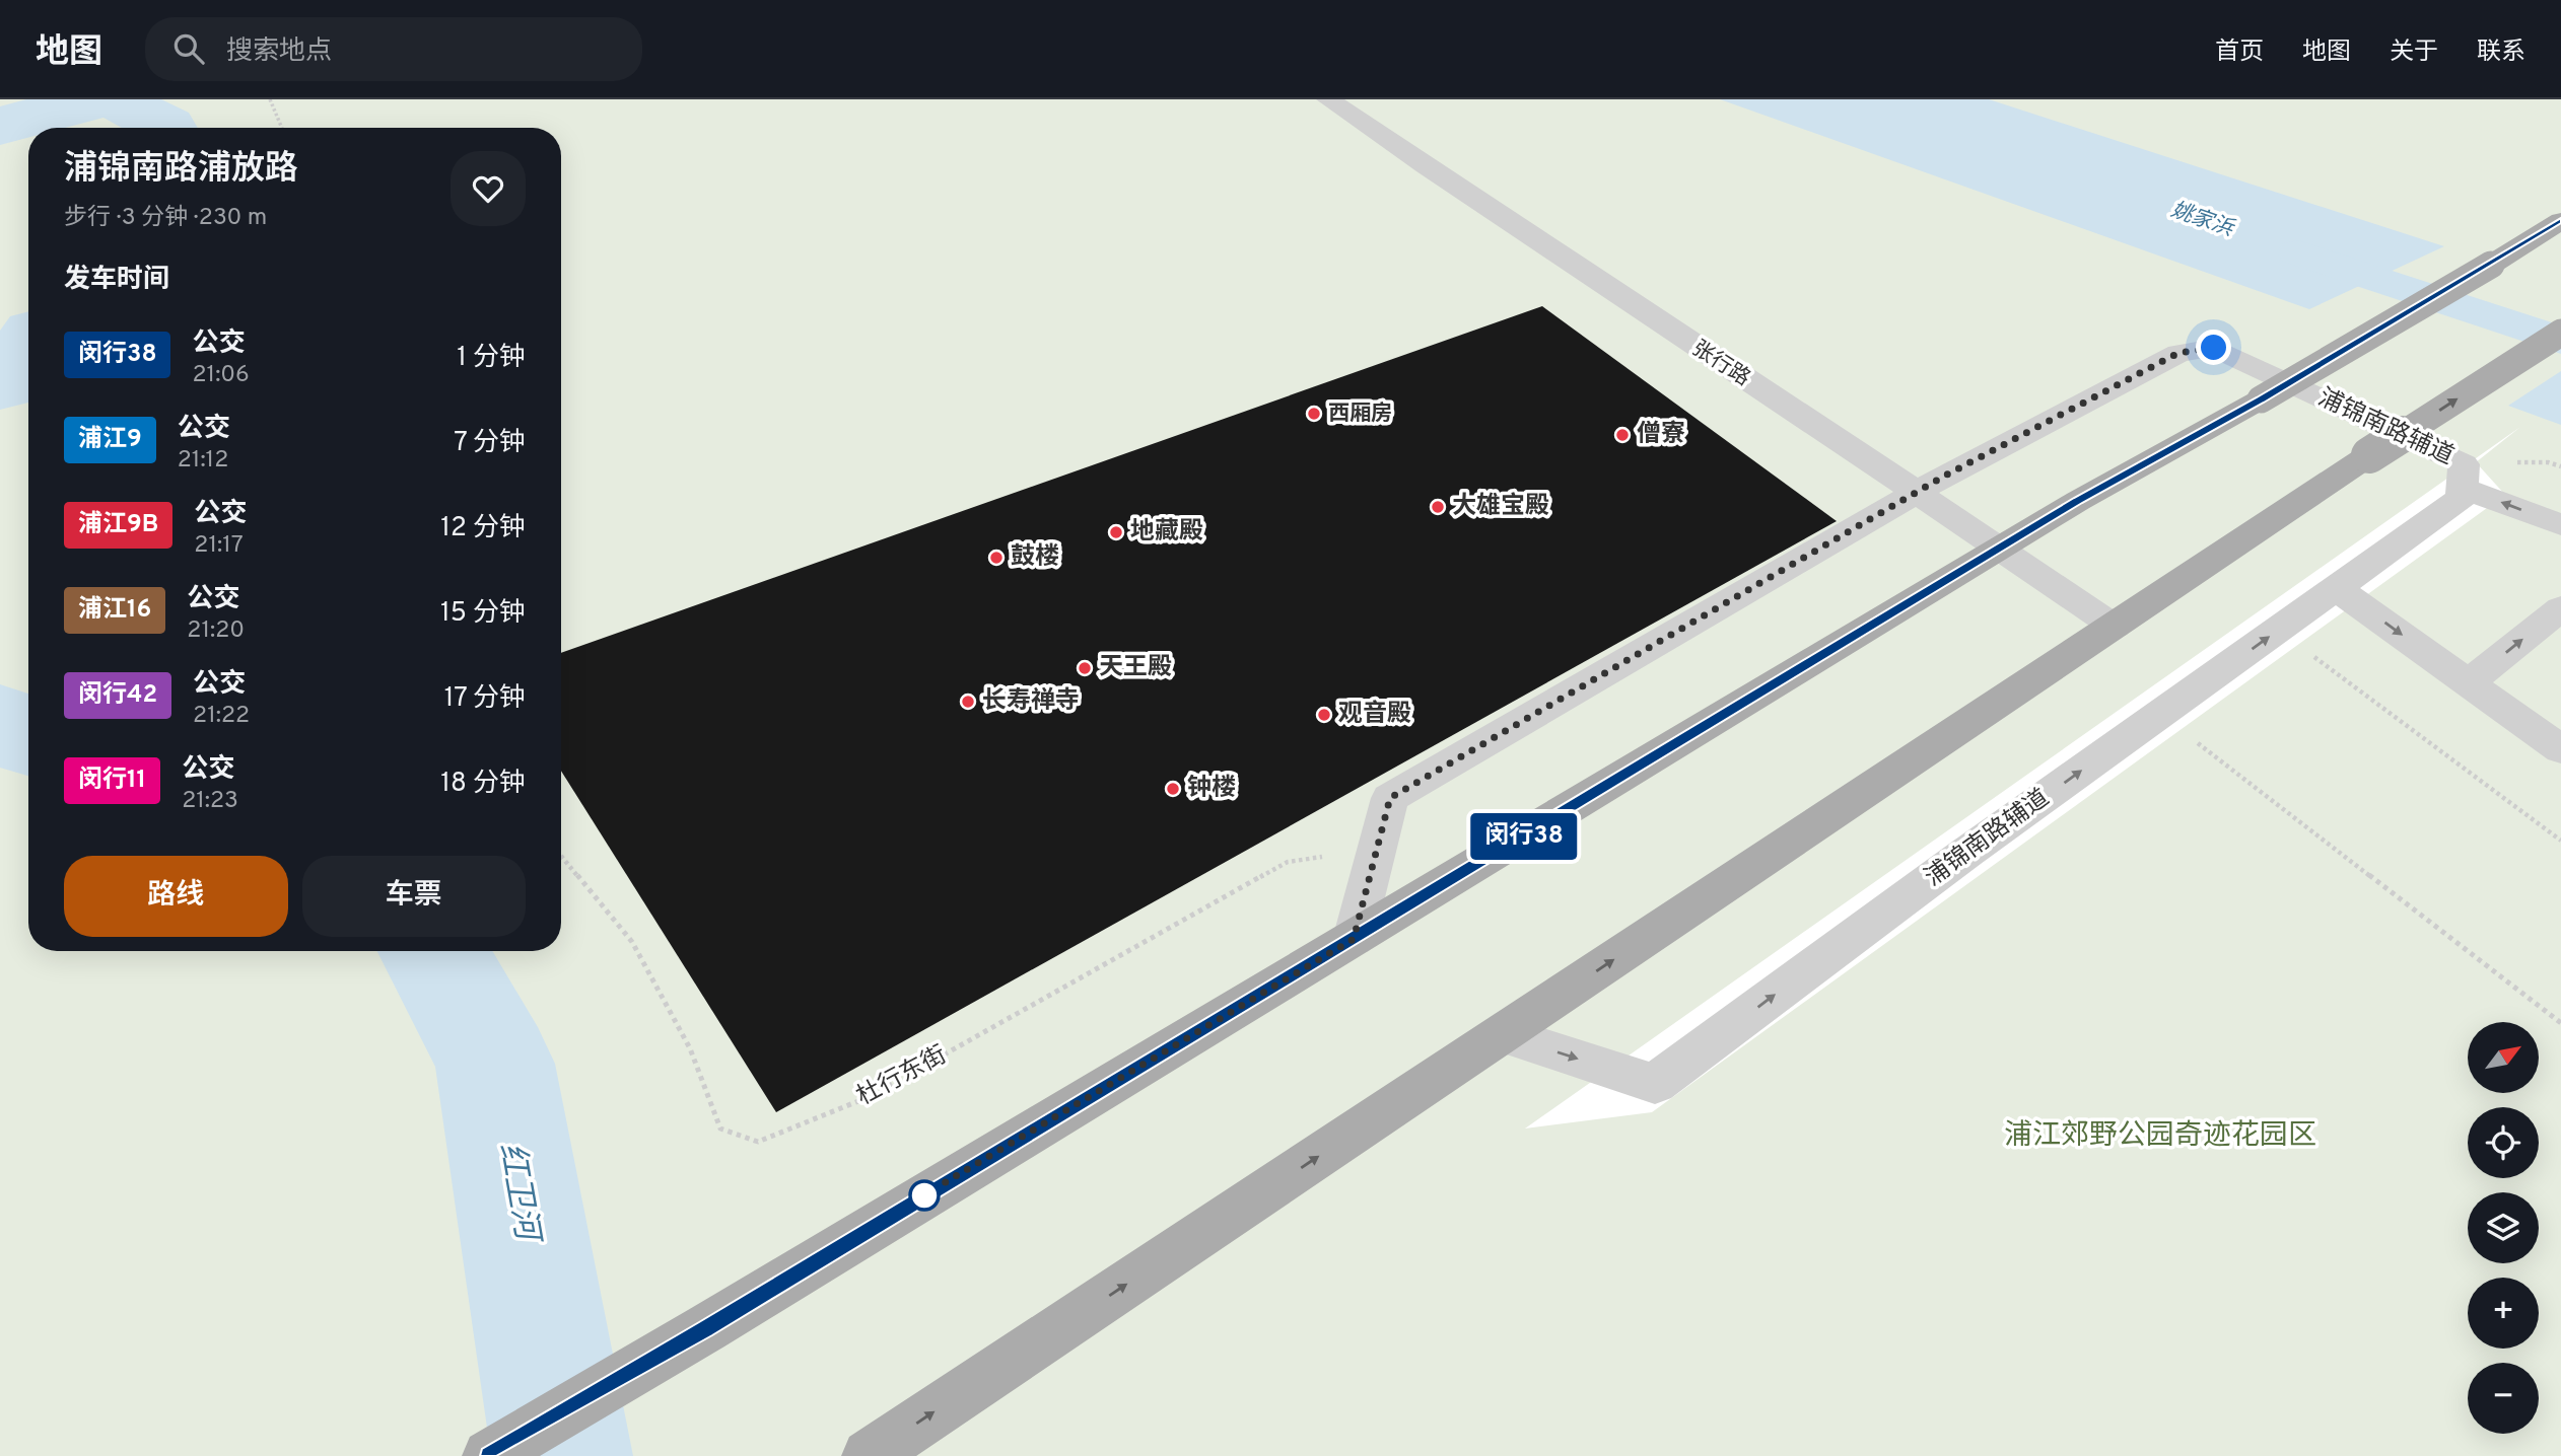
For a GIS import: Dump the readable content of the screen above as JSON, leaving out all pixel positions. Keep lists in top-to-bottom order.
{
  "streets": {
    "street": ["张行路", "浦锦南路辅道"],
    "path": ["杜行东街"]
  },
  "crossings": [
    ["张行路", "浦锦南路辅道"],
    ["浦锦南路辅道", "杜行东街"]
  ],
  "one_way": ["浦锦南路辅道"],
  "water": ["姚家浜", "红卫河"],
  "parks": ["浦江郊野公园奇迹花园区"],
  "places": [
    "西厢房",
    "僧寮",
    "大雄宝殿",
    "地藏殿",
    "鼓楼",
    "天王殿",
    "长寿禅寺",
    "观音殿",
    "钟楼"
  ],
  "lines": ["bus line 闵行38"],
  "north": "top right",
  "page": {
    "header": "地图",
    "search": "搜索地点",
    "nav": [
      "首页",
      "地图",
      "关于",
      "联系"
    ],
    "on_map": "闵行38",
    "heading": [
      ["浦锦南路浦放路", "步行 · 3 分钟 · 230 m"],
      "发车时间"
    ],
    "list": [
      {
        "mark": "闵行38",
        "name": "公交",
        "note": "21:06",
        "value": "1 分钟"
      },
      {
        "mark": "浦江9",
        "name": "公交",
        "note": "21:12",
        "value": "7 分钟"
      },
      {
        "mark": "浦江9B",
        "name": "公交",
        "note": "21:17",
        "value": "12 分钟"
      },
      {
        "mark": "浦江16",
        "name": "公交",
        "note": "21:20",
        "value": "15 分钟"
      },
      {
        "mark": "闵行42",
        "name": "公交",
        "note": "21:22",
        "value": "17 分钟"
      },
      {
        "mark": "闵行11",
        "name": "公交",
        "note": "21:23",
        "value": "18 分钟"
      }
    ],
    "buttons": ["路线", "车票"],
    "map_buttons": ["+", "−"]
  }
}
